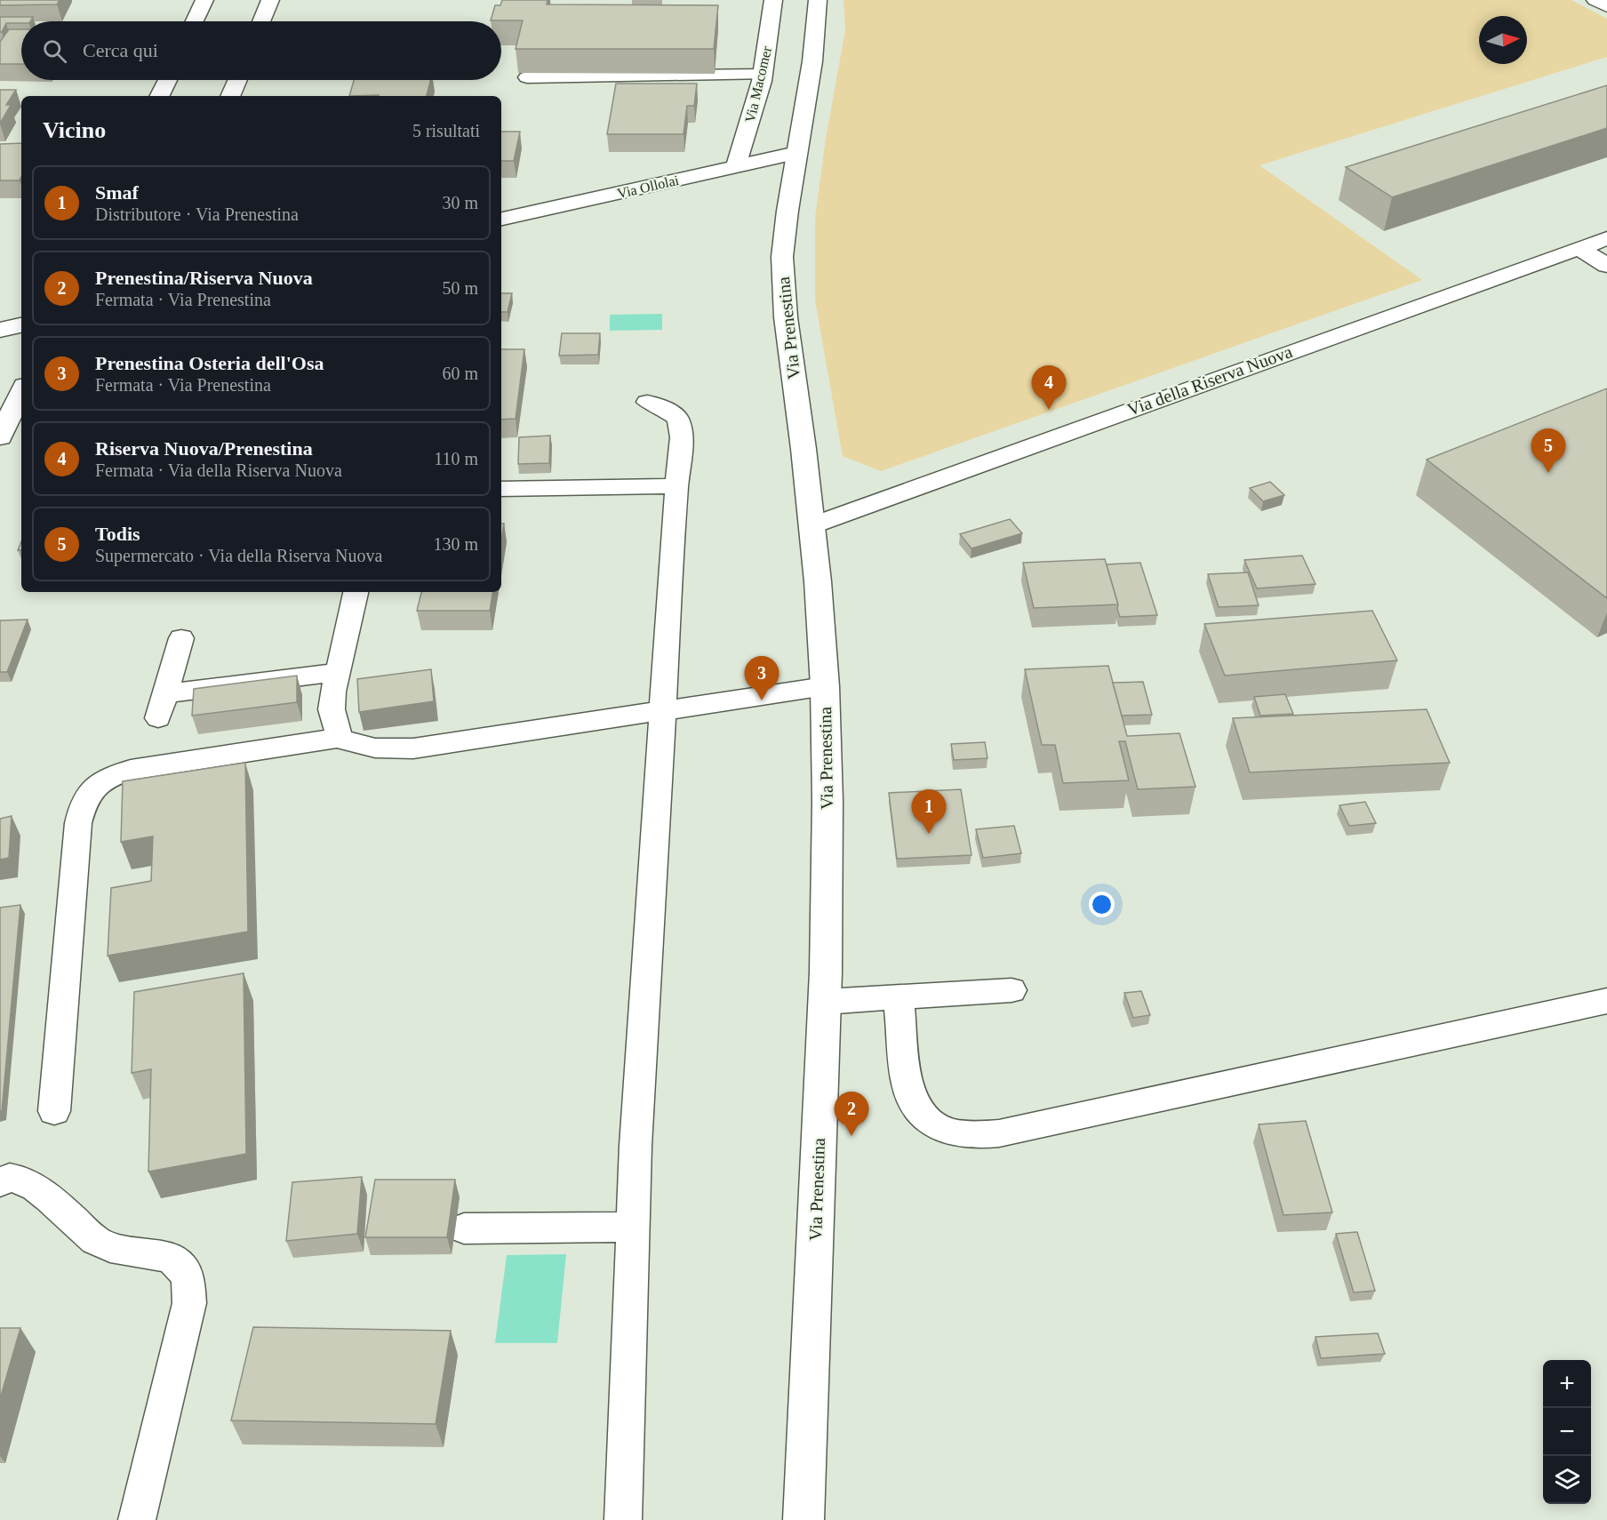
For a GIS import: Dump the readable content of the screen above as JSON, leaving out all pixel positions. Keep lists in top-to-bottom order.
{
  "streets": {
    "street": [
      "Via Macomer",
      "Via Ollolai",
      "Via Prenestina",
      "Via della Riserva Nuova"
    ]
  },
  "crossings": [
    ["Via Macomer", "Via Ollolai"],
    ["Via Ollolai", "Via Prenestina"],
    ["Via Prenestina", "Via della Riserva Nuova"]
  ],
  "north": "right",
  "page": {
    "search": "Cerca qui",
    "heading": ["Vicino", "5 risultati"],
    "list": [
      {
        "mark": "1",
        "name": "Smaf",
        "note": "Distributore · Via Prenestina",
        "value": "30 m"
      },
      {
        "mark": "2",
        "name": "Prenestina/Riserva Nuova",
        "note": "Fermata · Via Prenestina",
        "value": "50 m"
      },
      {
        "mark": "3",
        "name": "Prenestina Osteria dell'Osa",
        "note": "Fermata · Via Prenestina",
        "value": "60 m"
      },
      {
        "mark": "4",
        "name": "Riserva Nuova/Prenestina",
        "note": "Fermata · Via della Riserva Nuova",
        "value": "110 m"
      },
      {
        "mark": "5",
        "name": "Todis",
        "note": "Supermercato · Via della Riserva Nuova",
        "value": "130 m"
      }
    ],
    "pins": [
      "4",
      "5",
      "3",
      "1",
      "2"
    ],
    "map_buttons": ["+", "−"]
  }
}
